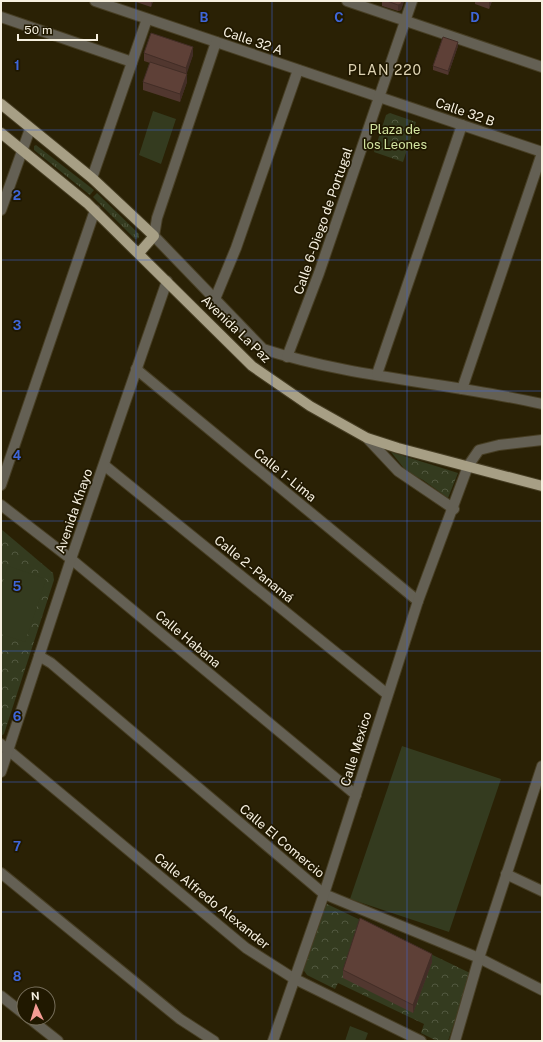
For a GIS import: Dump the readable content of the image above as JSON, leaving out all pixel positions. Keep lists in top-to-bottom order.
{
  "streets": {
    "main road": ["Avenida La Paz"],
    "street": [
      "Calle 32 A",
      "Calle 32 B",
      "Calle 6-Diego de Portugal",
      "Calle 1 - Lima",
      "Avenida Khayo",
      "Calle 2 - Panamá",
      "Calle Habana",
      "Calle Mexico",
      "Calle El Comercio",
      "Calle Alfredo Alexander"
    ]
  },
  "crossings": [
    ["Calle 32 A", "Calle 32 B"],
    ["Calle 32 A", "Calle 6-Diego de Portugal"],
    ["Calle 32 B", "Calle 6-Diego de Portugal"],
    ["Calle 6-Diego de Portugal", "Avenida La Paz"],
    ["Avenida La Paz", "Avenida Khayo"],
    ["Avenida La Paz", "Calle Mexico"],
    ["Calle 1 - Lima", "Avenida Khayo"],
    ["Calle 1 - Lima", "Calle Mexico"],
    ["Avenida Khayo", "Calle 2 - Panamá"],
    ["Avenida Khayo", "Calle Habana"],
    ["Avenida Khayo", "Calle El Comercio"],
    ["Avenida Khayo", "Calle Alfredo Alexander"],
    ["Calle 2 - Panamá", "Calle Mexico"],
    ["Calle Habana", "Calle Mexico"],
    ["Calle Mexico", "Calle El Comercio"],
    ["Calle Mexico", "Calle Alfredo Alexander"]
  ],
  "districts": ["PLAN 220"],
  "parks": ["Plaza de los Leones"],
  "scale_bar": "50 m",
  "north": "top",
  "grid": {
    "columns": ["B", "C", "D"],
    "rows": [
      "1",
      "2",
      "3",
      "4",
      "5",
      "6",
      "7",
      "8"
    ]
  }
}
